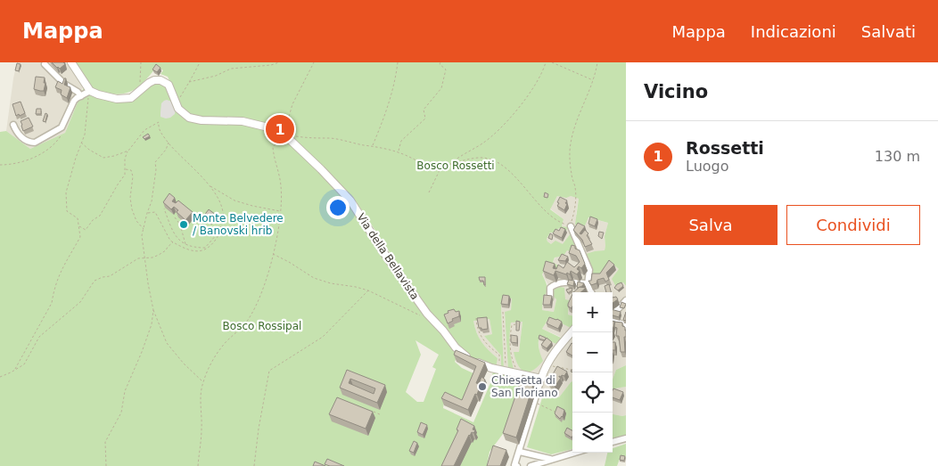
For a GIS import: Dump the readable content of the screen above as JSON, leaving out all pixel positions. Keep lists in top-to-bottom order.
{
  "streets": {
    "street": ["Via della Bellavista"]
  },
  "parks": ["Bosco Rossetti", "Bosco Rossipal"],
  "places": ["Monte Belvedere / Banovski hrib", "Chiesetta di San Floriano"],
  "page": {
    "header": "Mappa",
    "nav": ["Mappa", "Indicazioni", "Salvati"],
    "heading": "Vicino",
    "pins": "1",
    "list": [
      {
        "mark": "1",
        "name": "Rossetti",
        "note": "Luogo",
        "value": "130 m"
      }
    ],
    "buttons": ["Salva", "Condividi"],
    "map_buttons": ["+", "−"]
  }
}
